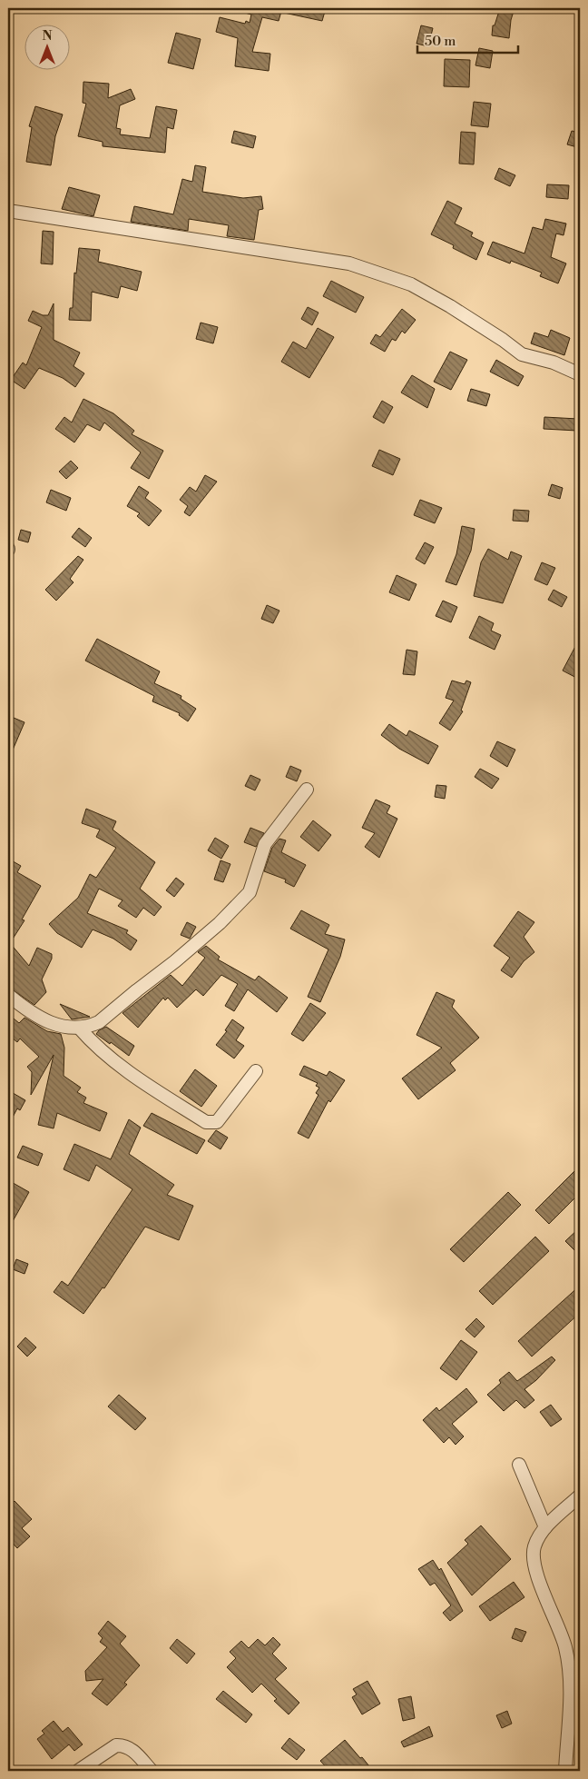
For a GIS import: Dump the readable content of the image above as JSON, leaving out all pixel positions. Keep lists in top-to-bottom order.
{
  "scale_bar": "50 m",
  "north": "top"
}
